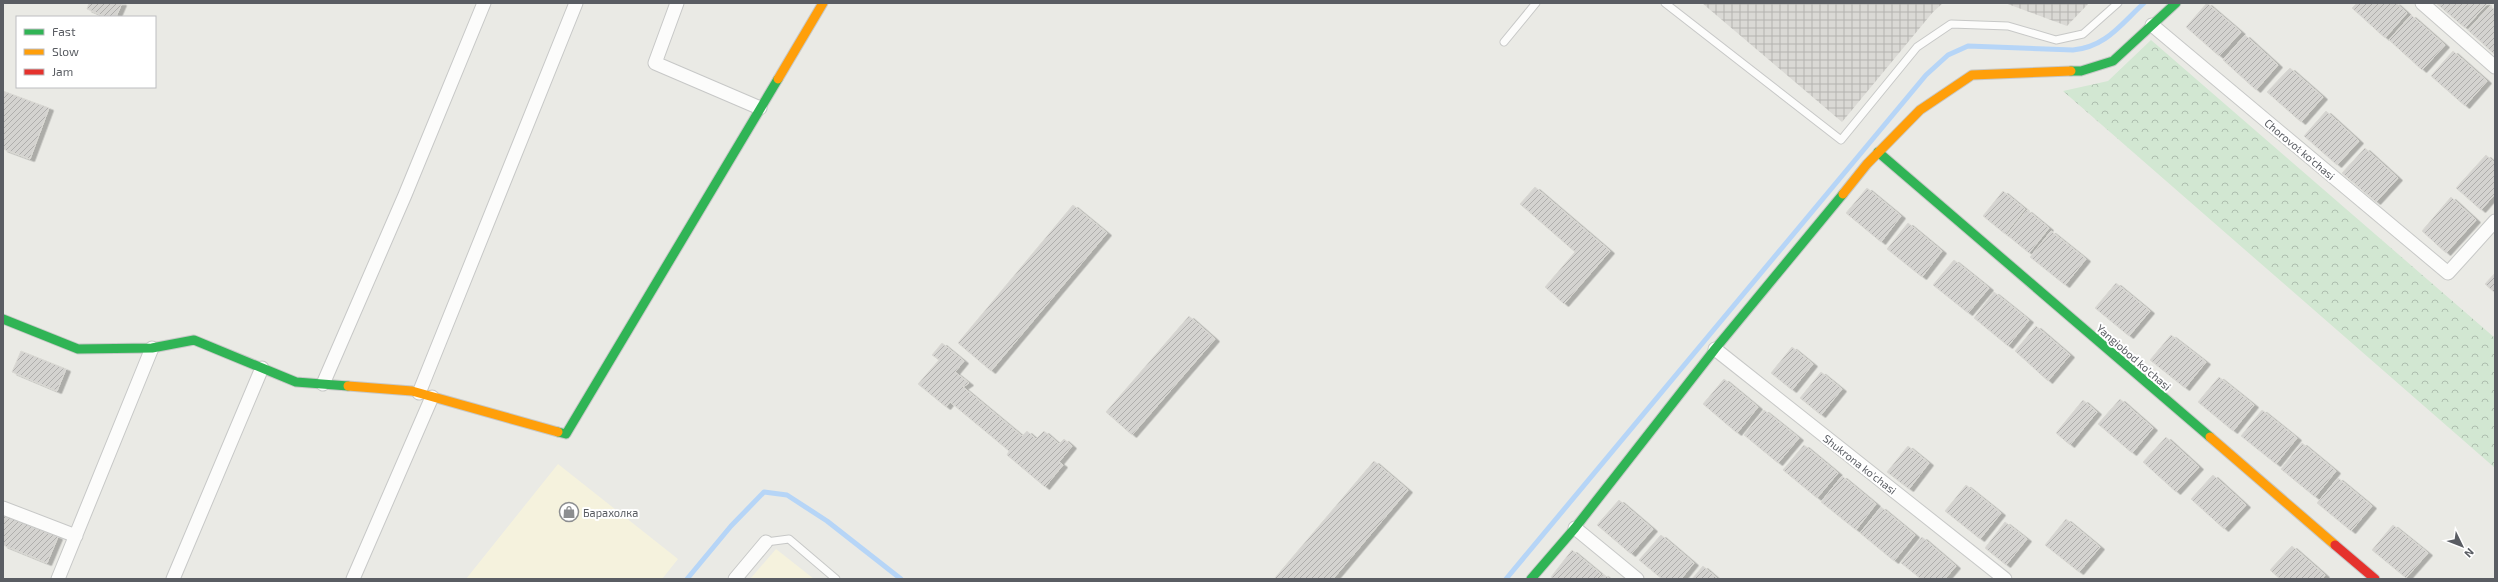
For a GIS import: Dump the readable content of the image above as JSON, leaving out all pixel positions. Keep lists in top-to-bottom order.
{
  "streets": {
    "street": ["Chorovot ko'chasi", "Yangiobod ko'chasi", "Shukrona ko'chasi"]
  },
  "places": {
    "shop": ["Барахолка"]
  },
  "legend": ["Fast", "Slow", "Jam"],
  "north": "bottom right"
}
